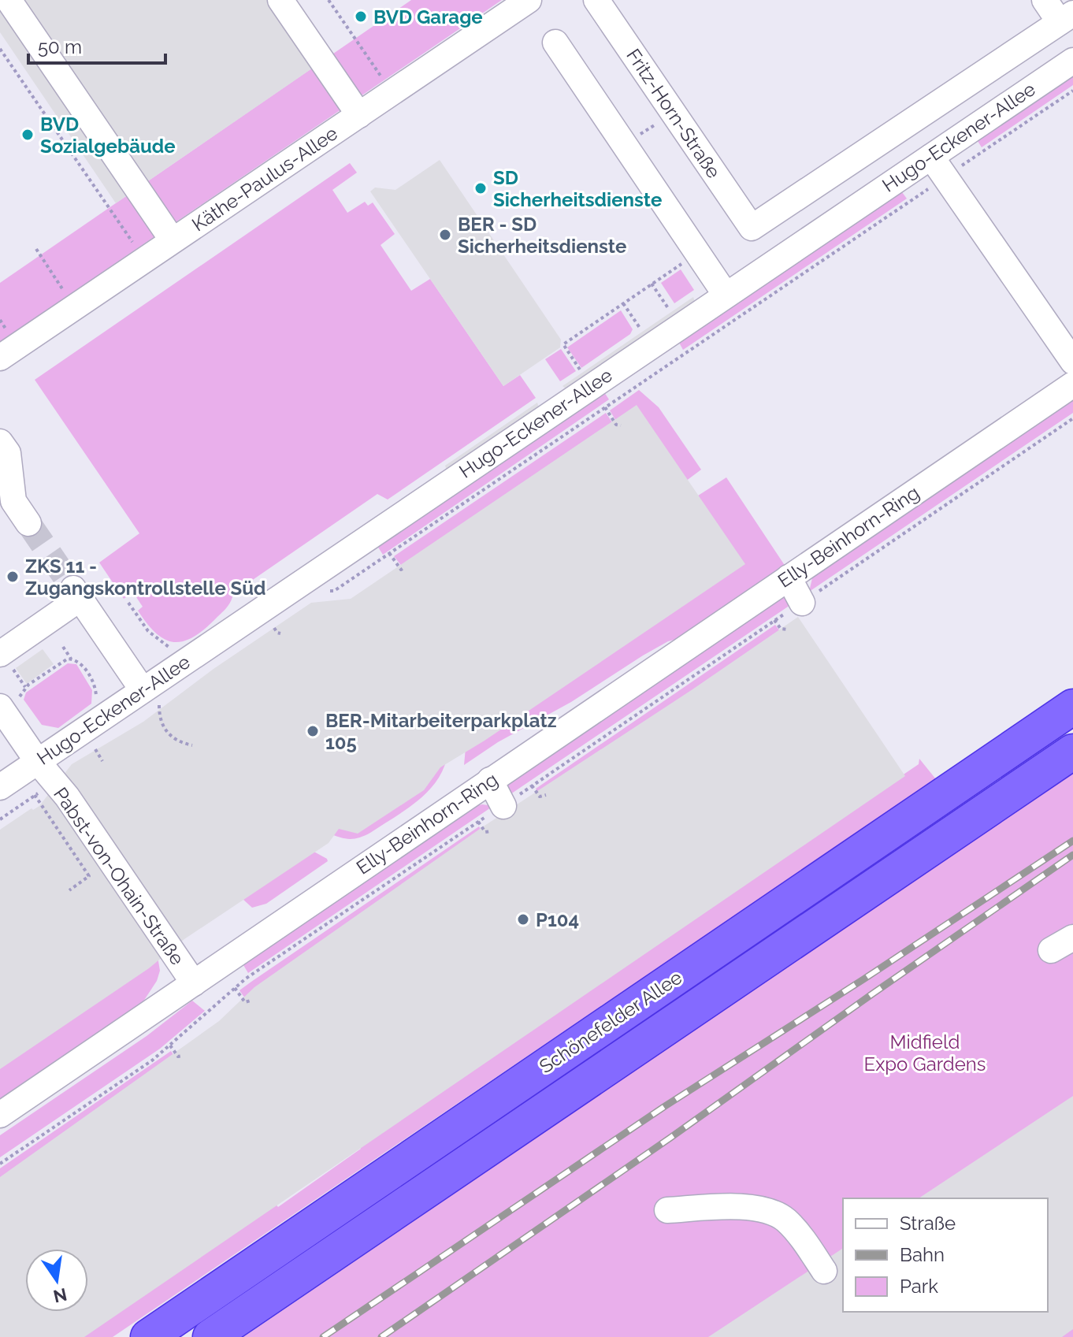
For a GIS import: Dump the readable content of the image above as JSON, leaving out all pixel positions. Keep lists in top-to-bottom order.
{
  "streets": {
    "highway": ["Schönefelder Allee"],
    "street": [
      "Fritz-Horn-Straße",
      "Hugo-Eckener-Allee",
      "Käthe-Paulus-Allee",
      "Elly-Beinhorn-Ring",
      "Pabst-von-Ohain-Straße"
    ]
  },
  "crossings": [
    ["Hugo-Eckener-Allee", "Pabst-von-Ohain-Straße"],
    ["Elly-Beinhorn-Ring", "Pabst-von-Ohain-Straße"]
  ],
  "parks": ["Midfield Expo Gardens"],
  "places": [
    "BVD Garage",
    "BVD Sozialgebäude",
    "SD Sicherheitsdienste",
    "BER - SD Sicherheitsdienste",
    "ZKS 11 - Zugangskontrollstelle Süd",
    "BER-Mitarbeiterparkplatz 105",
    "P104"
  ],
  "legend": ["Straße", "Bahn", "Park"],
  "scale_bar": "50 m",
  "north": "bottom"
}
